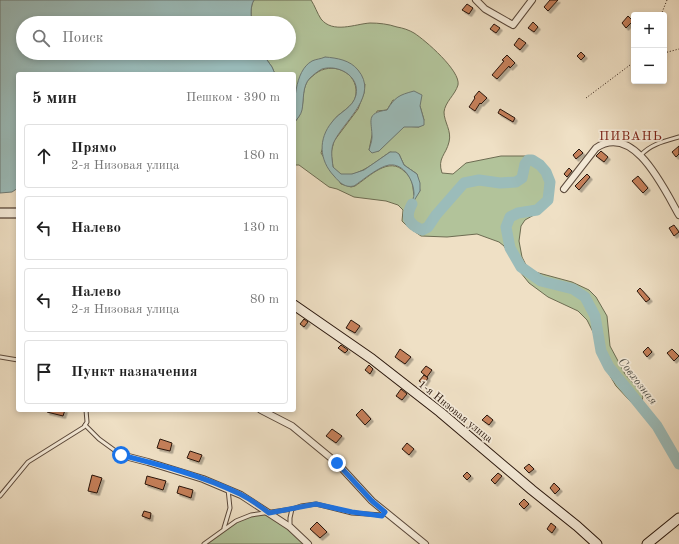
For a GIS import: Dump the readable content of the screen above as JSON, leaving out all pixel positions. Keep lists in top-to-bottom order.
{
  "streets": {
    "street": ["1-я Низовая улица"]
  },
  "districts": ["ПИВАНЬ"],
  "water": ["Совхозная"],
  "page": {
    "map_buttons": ["+", "−"],
    "search": "Поиск",
    "heading": ["5 мин", "Пешком · 390 m"],
    "list": [
      ["Прямо", "2-я Низовая улица", "180 m"],
      ["Налево", "130 m"],
      ["Налево", "2-я Низовая улица", "80 m"],
      "Пункт назначения"
    ]
  }
}
